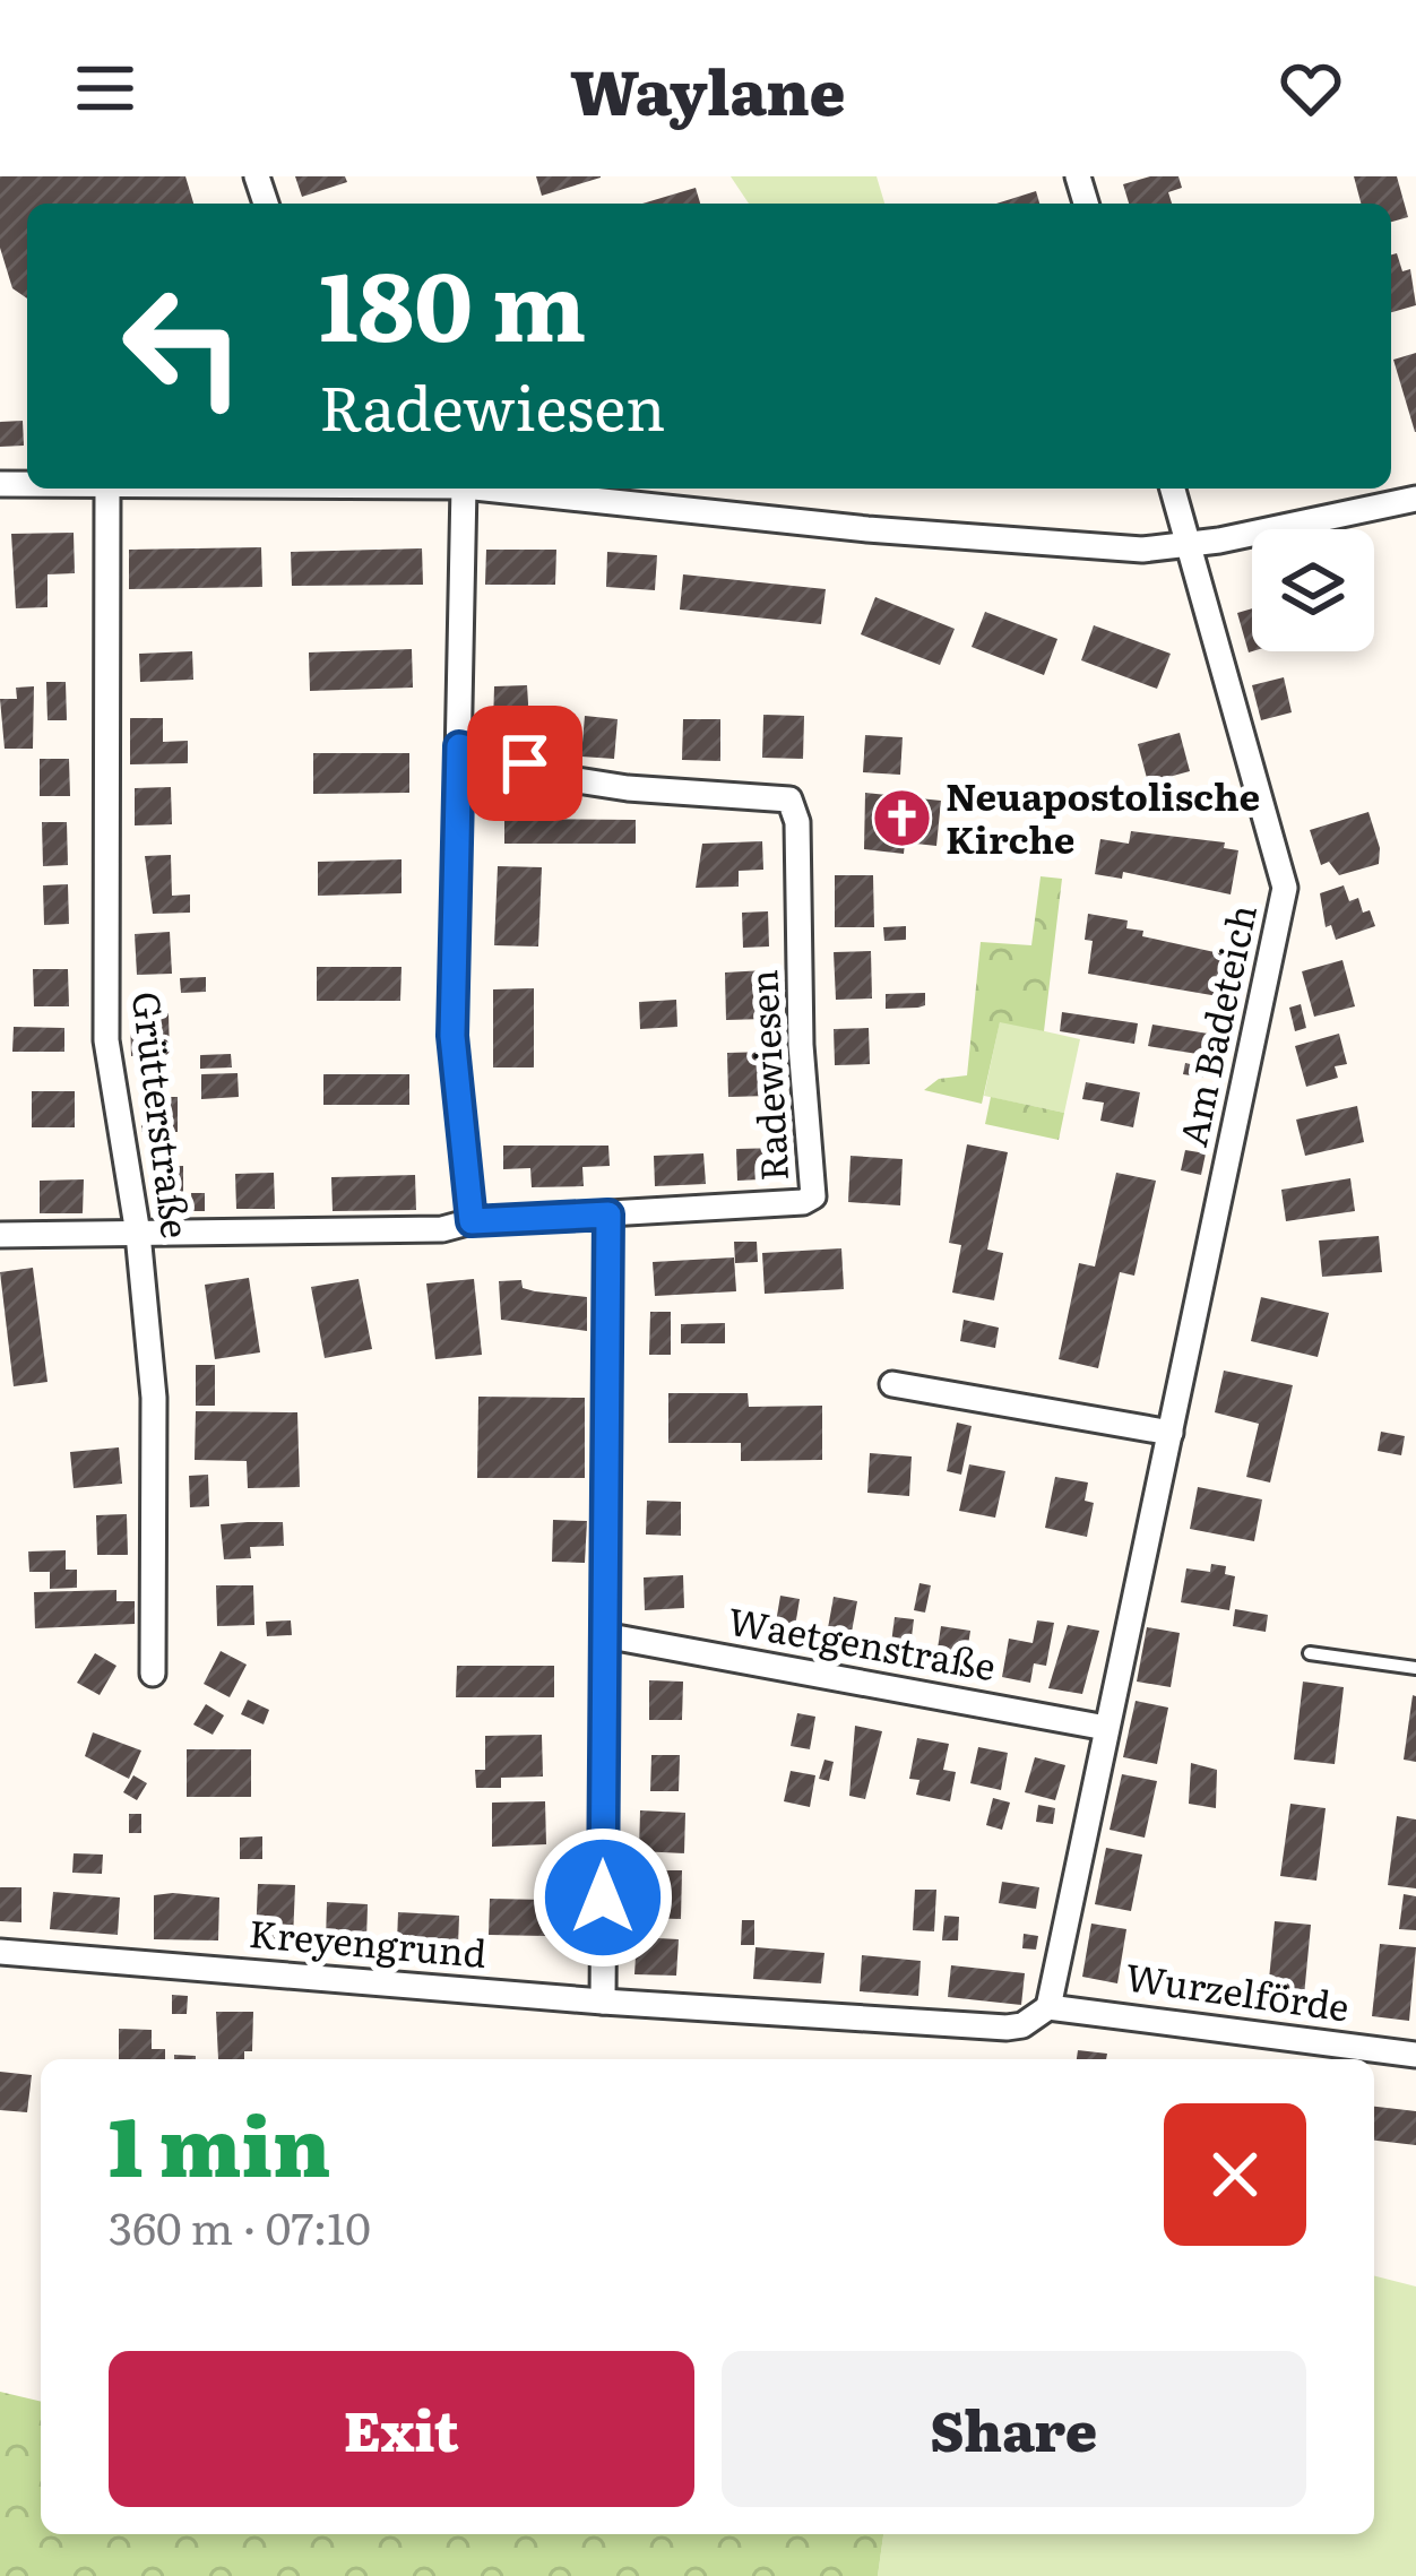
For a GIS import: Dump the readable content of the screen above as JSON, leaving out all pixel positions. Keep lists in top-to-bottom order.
{
  "streets": {
    "street": [
      "Am Badeteich",
      "Radewiesen",
      "Grütterstraße",
      "Waetgenstraße",
      "Kreyengrund",
      "Wurzelförde"
    ]
  },
  "crossings": [
    ["Am Badeteich", "Waetgenstraße"],
    ["Am Badeteich", "Kreyengrund"],
    ["Am Badeteich", "Wurzelförde"],
    ["Radewiesen", "Grütterstraße"],
    ["Kreyengrund", "Wurzelförde"]
  ],
  "places": {
    "church": ["Neuapostolische Kirche"]
  },
  "page": {
    "header": "Waylane",
    "turn": ["180 m", "Radewiesen"],
    "heading": ["1 min", "360 m · 07:10"],
    "buttons": ["Exit", "Share"]
  }
}
